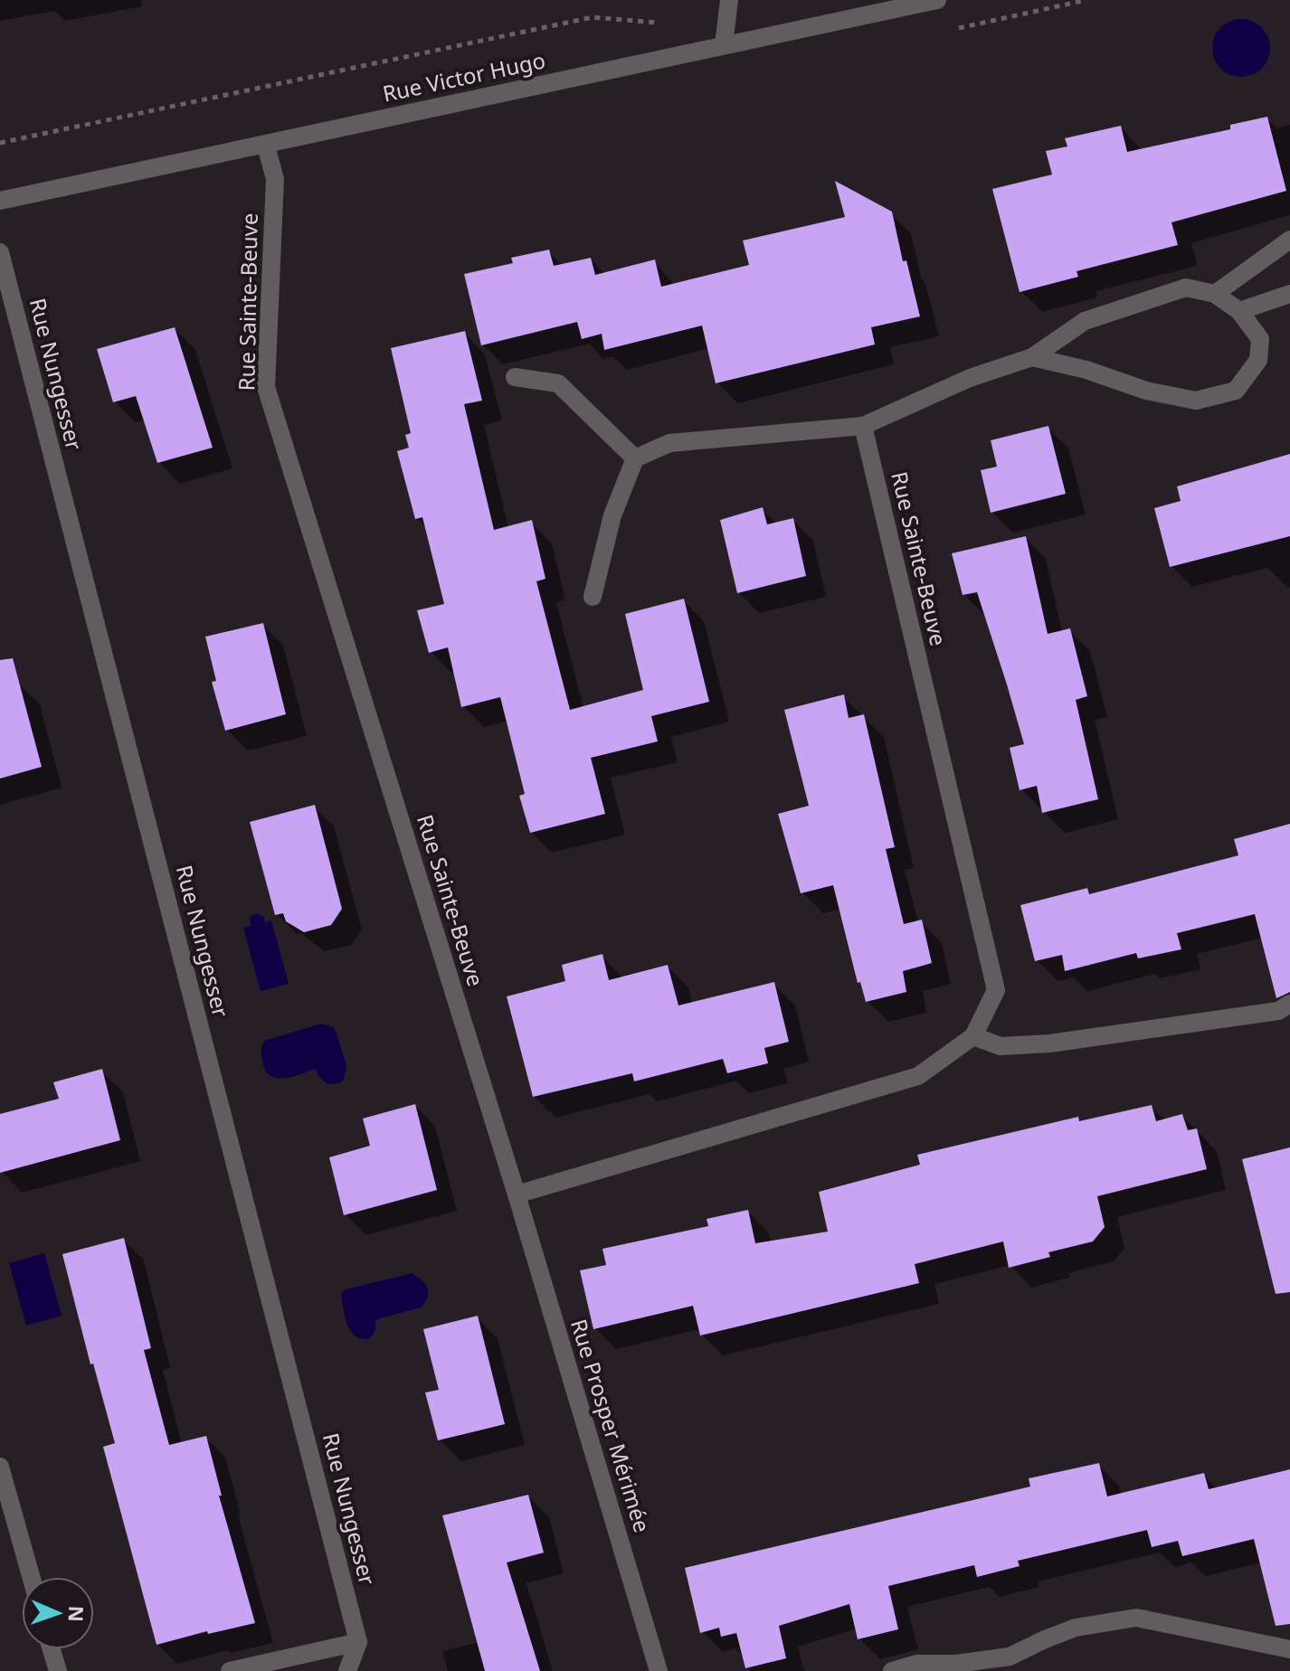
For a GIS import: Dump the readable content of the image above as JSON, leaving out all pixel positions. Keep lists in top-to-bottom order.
{
  "streets": {
    "street": [
      "Rue Victor Hugo",
      "Rue Sainte-Beuve",
      "Rue Nungesser",
      "Rue Prosper Mérimée"
    ]
  },
  "crossings": [
    ["Rue Victor Hugo", "Rue Sainte-Beuve"],
    ["Rue Sainte-Beuve", "Rue Prosper Mérimée"]
  ],
  "north": "right"
}
